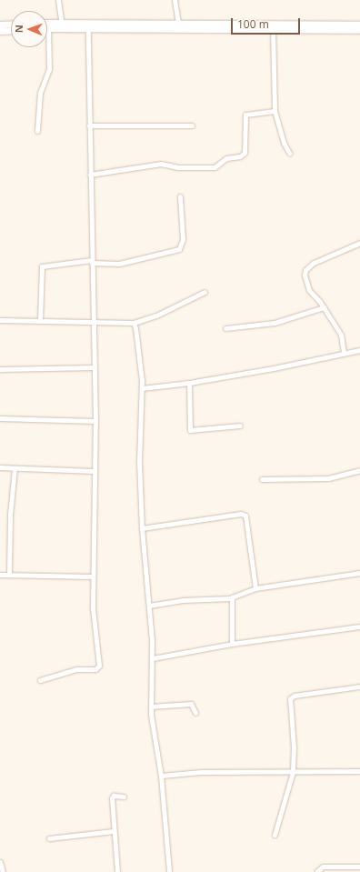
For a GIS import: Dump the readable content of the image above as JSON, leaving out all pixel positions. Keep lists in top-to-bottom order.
{
  "scale_bar": "100 m",
  "north": "left"
}
